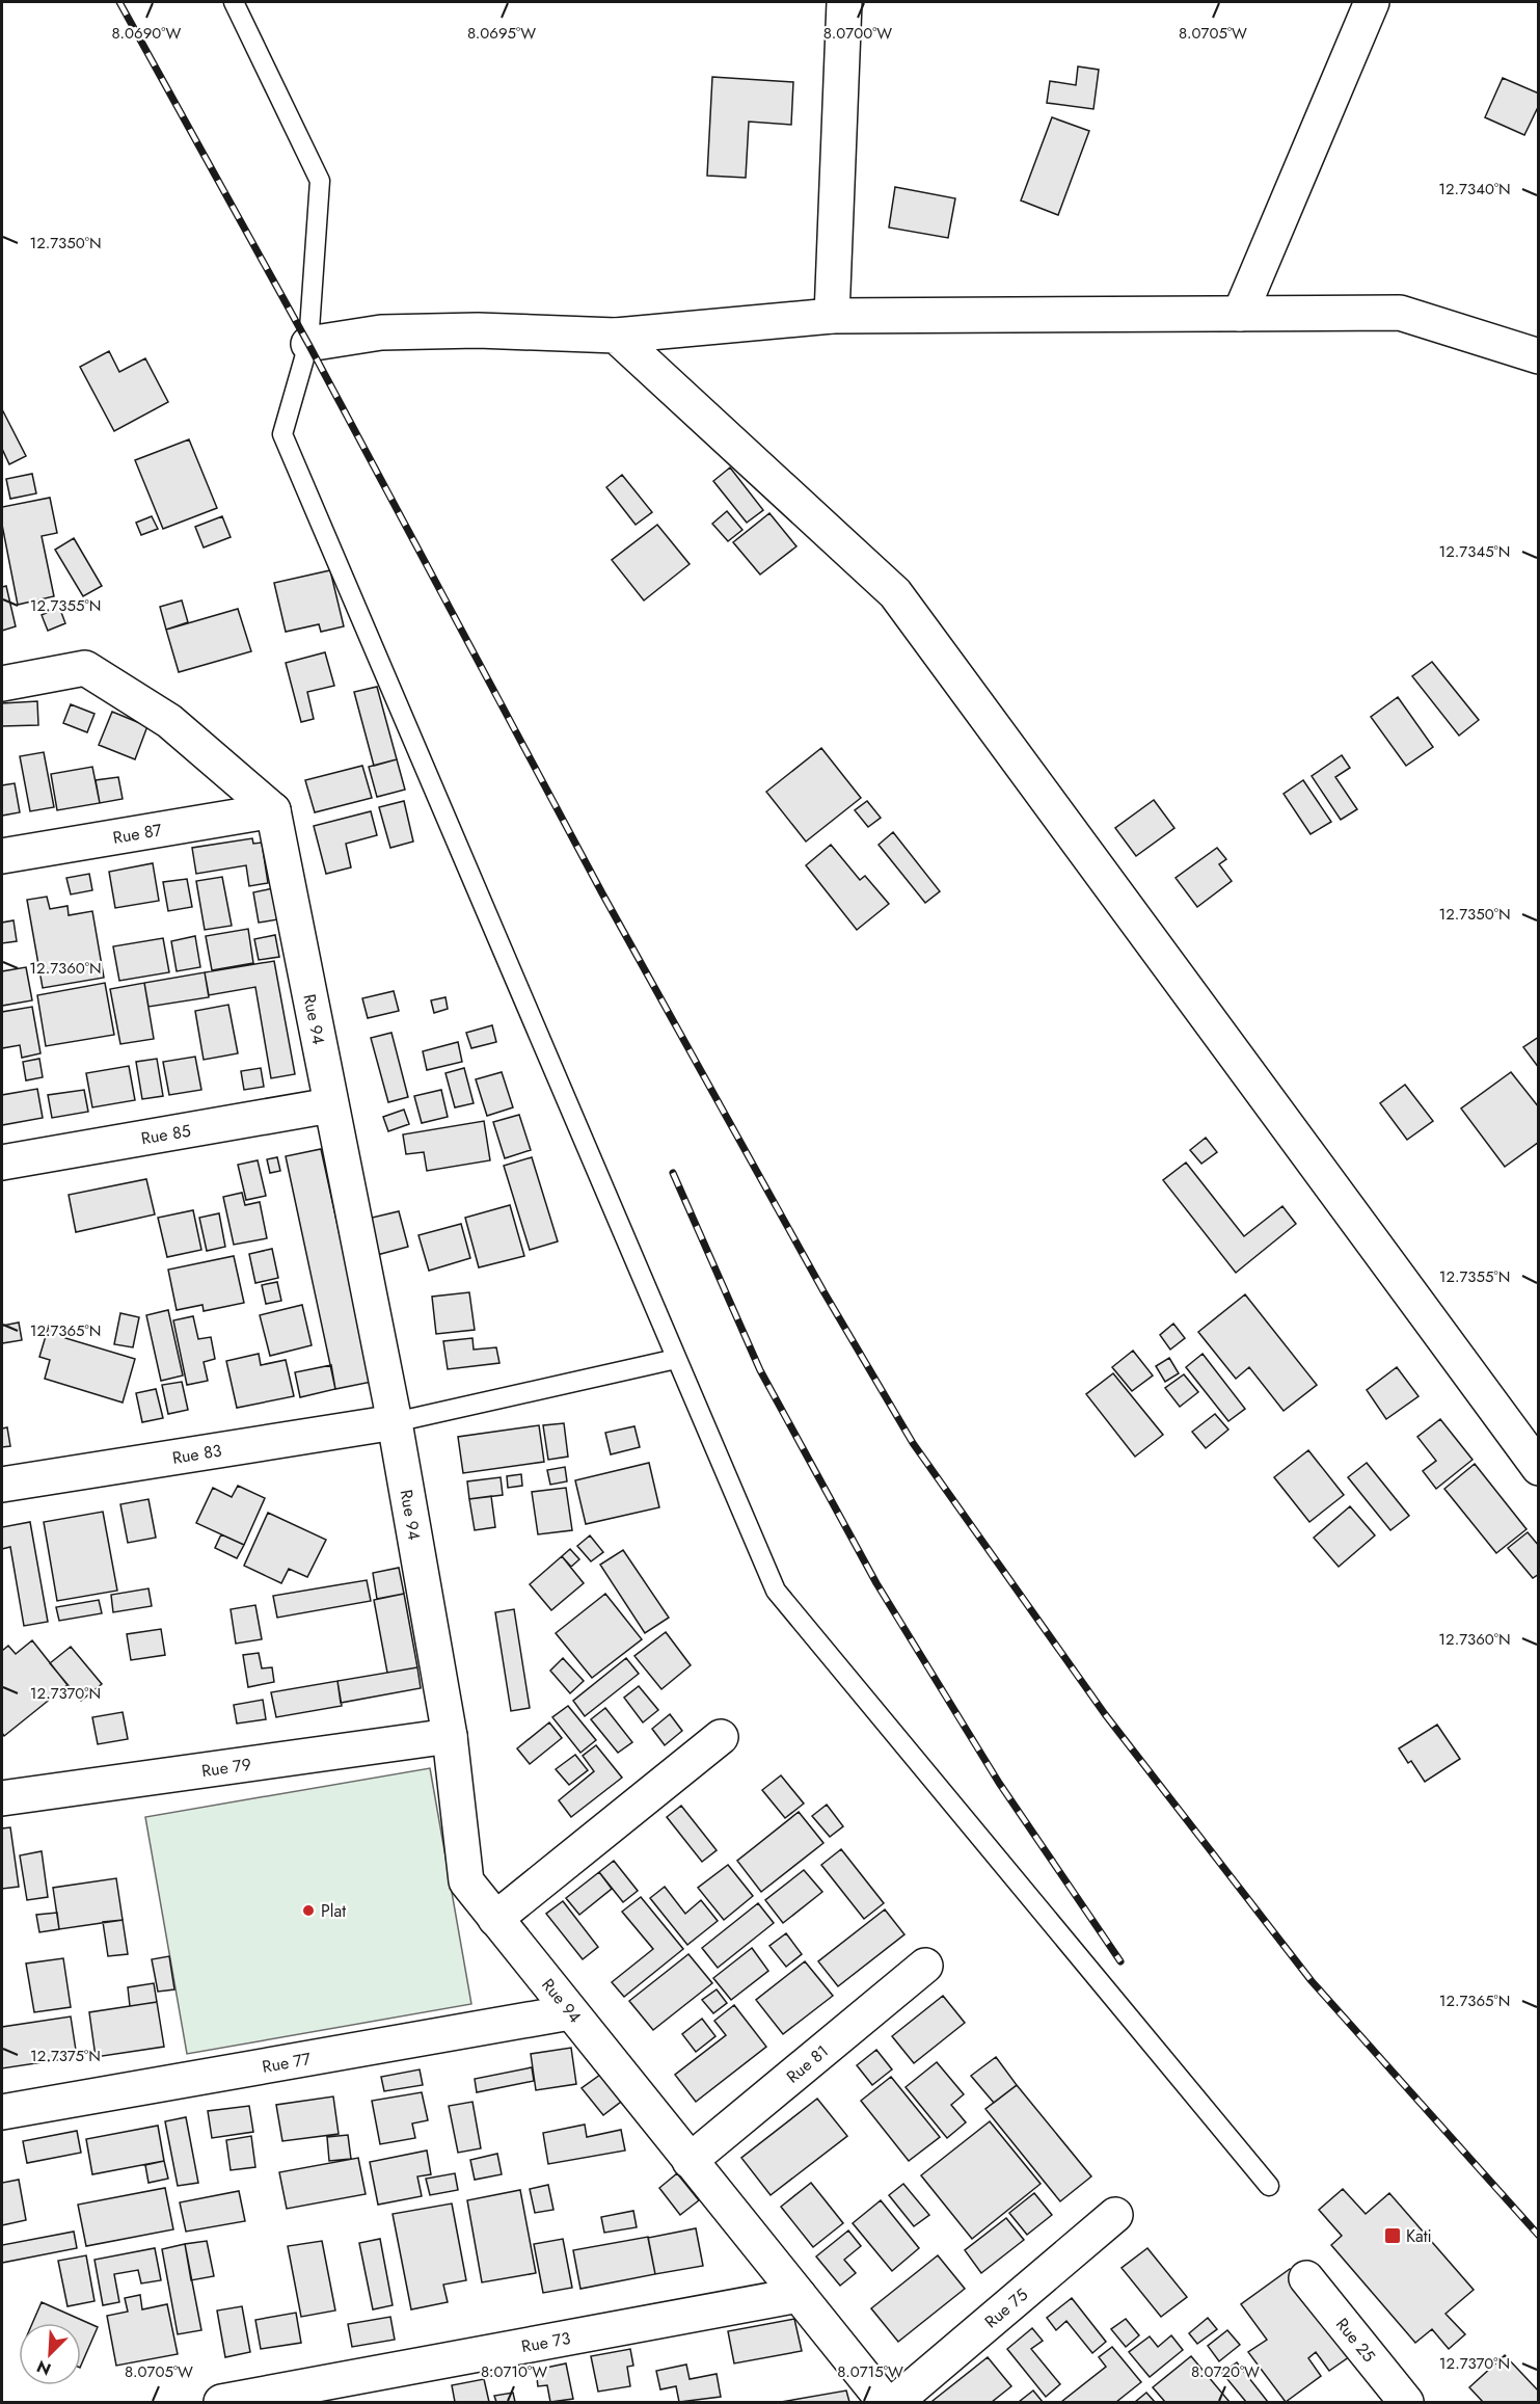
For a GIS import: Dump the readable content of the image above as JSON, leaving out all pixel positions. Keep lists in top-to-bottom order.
{
  "streets": {
    "street": [
      "Rue 87",
      "Rue 94",
      "Rue 85",
      "Rue 83",
      "Rue 79",
      "Rue 77",
      "Rue 81",
      "Rue 75",
      "Rue 25",
      "Rue 73"
    ]
  },
  "crossings": [
    ["Rue 87", "Rue 94"],
    ["Rue 94", "Rue 85"],
    ["Rue 94", "Rue 83"],
    ["Rue 94", "Rue 79"],
    ["Rue 94", "Rue 77"],
    ["Rue 94", "Rue 81"],
    ["Rue 94", "Rue 73"]
  ],
  "places": {
    "other": ["Plat"],
    "transit": ["Kati"]
  },
  "north": "bottom left",
  "coordinates": [
    "8.0690°W",
    "8.0695°W",
    "8.0700°W",
    "8.0705°W",
    "12.7340°N",
    "12.7350°N",
    "12.7345°N",
    "12.7355°N",
    "12.7360°N",
    "12.7365°N",
    "12.7370°N",
    "12.7375°N",
    "8.0710°W",
    "8.0715°W",
    "8.0720°W"
  ]
}
